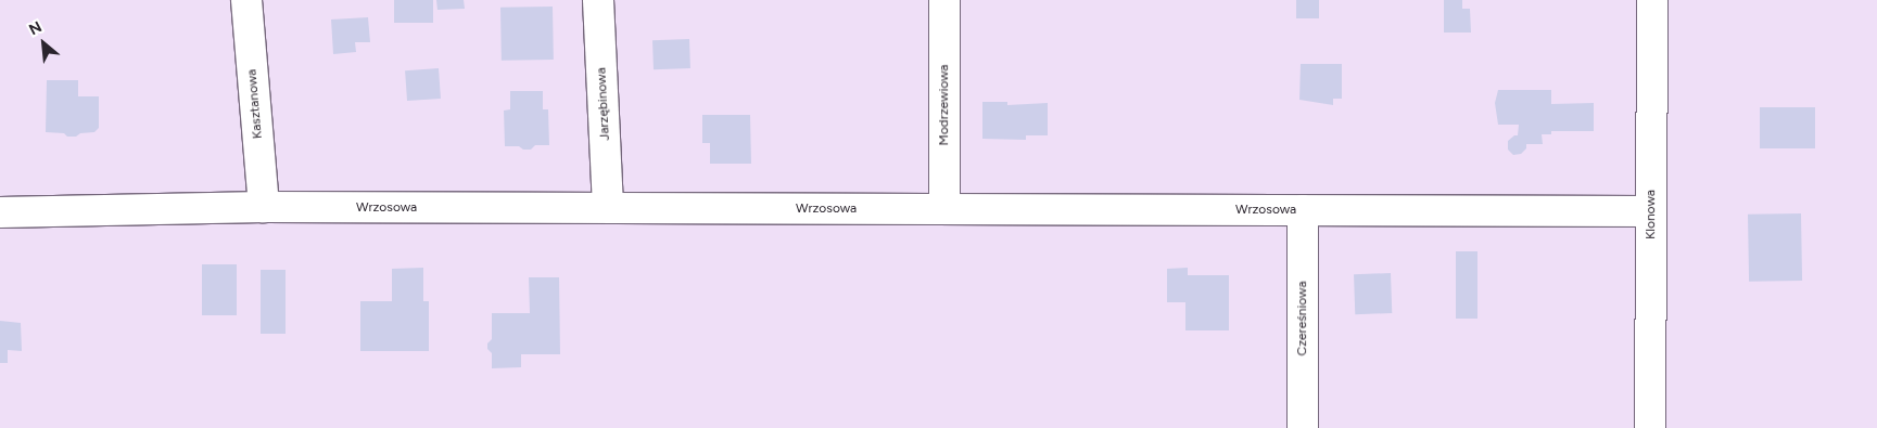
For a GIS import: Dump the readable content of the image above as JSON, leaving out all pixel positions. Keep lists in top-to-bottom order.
{
  "streets": {
    "street": [
      "Kasztanowa",
      "Jarzębinowa",
      "Modrzewiowa",
      "Wrzosowa",
      "Klonowa",
      "Czereśniowa"
    ]
  },
  "crossings": [
    ["Kasztanowa", "Wrzosowa"],
    ["Jarzębinowa", "Wrzosowa"],
    ["Modrzewiowa", "Wrzosowa"],
    ["Wrzosowa", "Klonowa"],
    ["Wrzosowa", "Czereśniowa"]
  ],
  "north": "top left"
}
